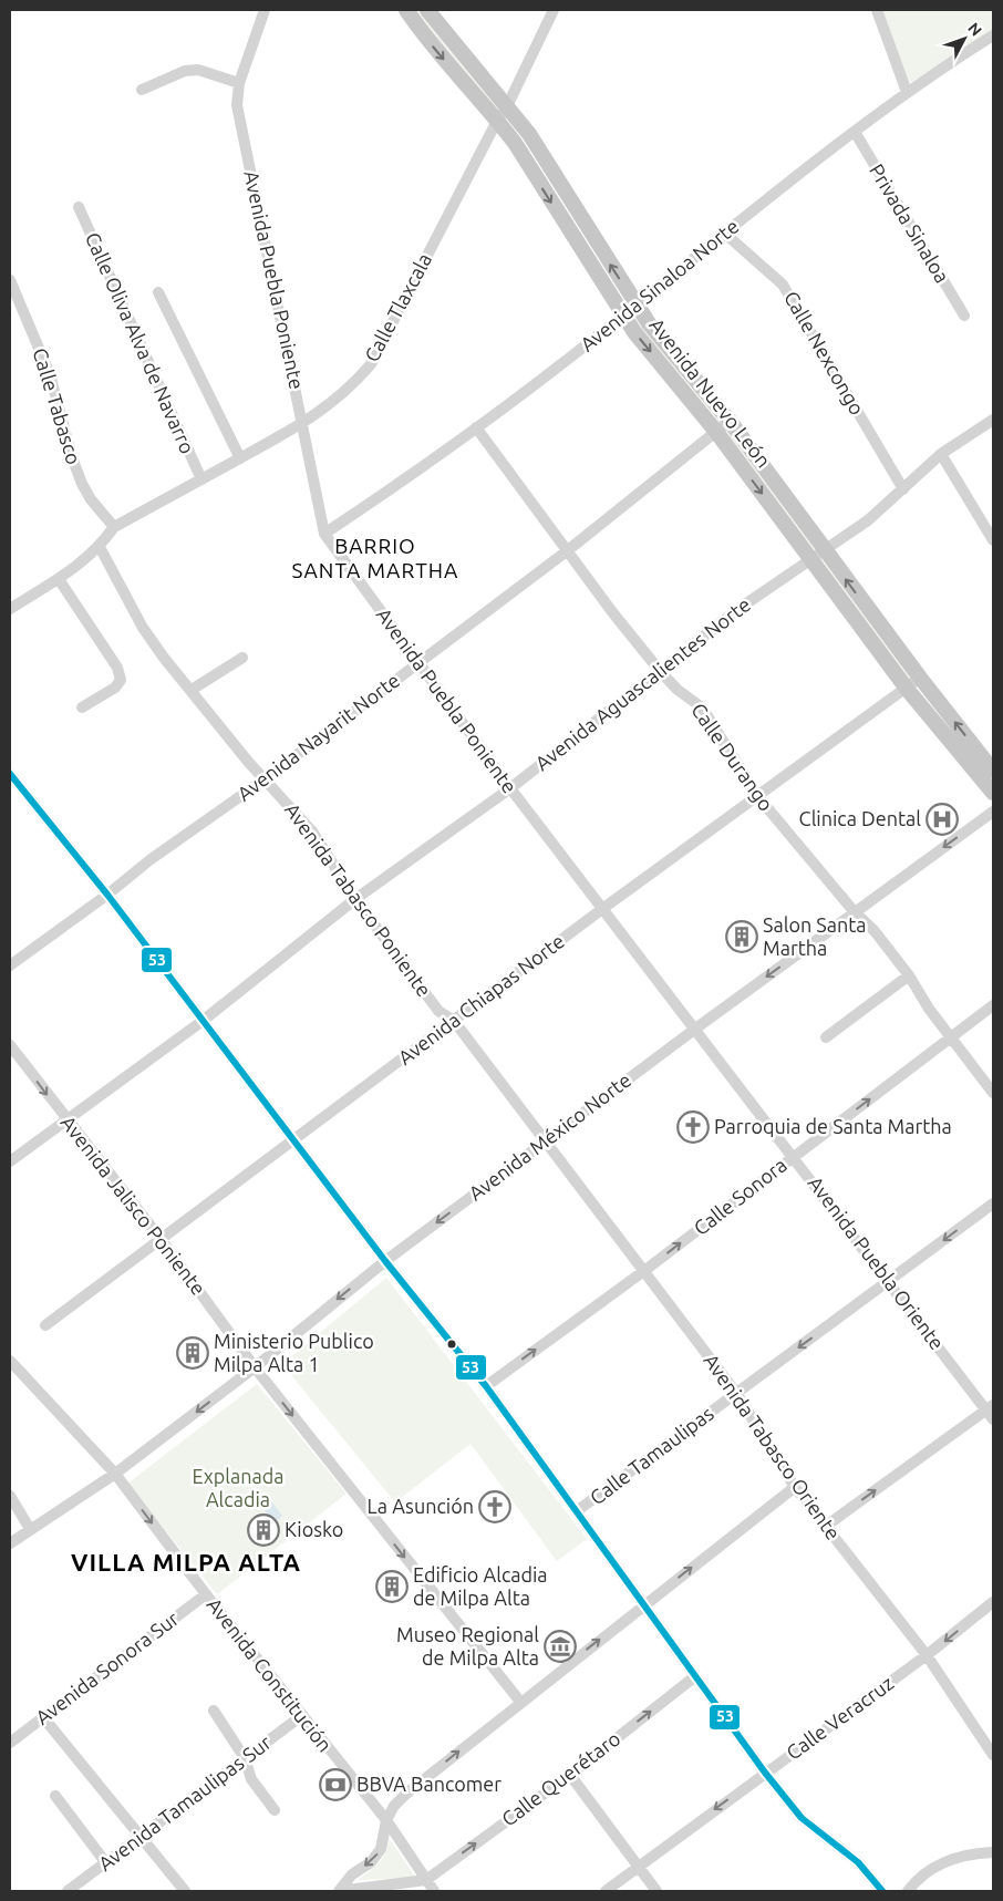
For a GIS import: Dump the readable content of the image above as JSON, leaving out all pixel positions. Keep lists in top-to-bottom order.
{
  "streets": {
    "main road": ["Avenida Nuevo León"],
    "street": [
      "Privada Sinaloa",
      "Avenida Puebla Poniente",
      "Avenida Sinaloa Norte",
      "Calle Tlaxcala",
      "Calle Oliva Alva de Navarro",
      "Calle Nexcongo",
      "Calle Tabasco",
      "Avenida Aguascalientes Norte",
      "Avenida Nayarit Norte",
      "Calle Durango",
      "Avenida Tabasco Poniente",
      "Avenida Chiapas Norte",
      "Avenida México Norte",
      "Calle Sonora",
      "Avenida Jalisco Poniente",
      "Avenida Puebla Oriente",
      "Avenida Tabasco Oriente",
      "Calle Tamaulipas",
      "Avenida Sonora Sur",
      "Avenida Constitución",
      "Calle Veracruz",
      "Calle Querétaro",
      "Avenida Tamaulipas Sur"
    ]
  },
  "crossings": [
    ["Privada Sinaloa", "Avenida Sinaloa Norte"],
    ["Avenida Puebla Poniente", "Avenida Sinaloa Norte"],
    ["Avenida Puebla Poniente", "Calle Tlaxcala"],
    ["Avenida Puebla Poniente", "Avenida Aguascalientes Norte"],
    ["Avenida Puebla Poniente", "Avenida Nayarit Norte"],
    ["Avenida Puebla Poniente", "Avenida Chiapas Norte"],
    ["Avenida Puebla Poniente", "Avenida México Norte"],
    ["Avenida Puebla Poniente", "Avenida Puebla Oriente"],
    ["Avenida Sinaloa Norte", "Calle Nexcongo"],
    ["Avenida Sinaloa Norte", "Avenida Nuevo León"],
    ["Avenida Sinaloa Norte", "Calle Durango"],
    ["Calle Tlaxcala", "Calle Oliva Alva de Navarro"],
    ["Calle Tlaxcala", "Avenida Nuevo León"],
    ["Calle Tlaxcala", "Calle Tabasco"],
    ["Calle Tlaxcala", "Avenida Tabasco Poniente"],
    ["Calle Nexcongo", "Avenida Aguascalientes Norte"],
    ["Avenida Nuevo León", "Avenida Aguascalientes Norte"],
    ["Avenida Nuevo León", "Avenida Nayarit Norte"],
    ["Avenida Nuevo León", "Avenida Chiapas Norte"],
    ["Avenida Aguascalientes Norte", "Calle Durango"],
    ["Avenida Aguascalientes Norte", "Avenida Tabasco Poniente"],
    ["Avenida Aguascalientes Norte", "Avenida Jalisco Poniente"],
    ["Avenida Nayarit Norte", "Calle Durango"],
    ["Avenida Nayarit Norte", "Avenida Tabasco Poniente"],
    ["Calle Durango", "Avenida Chiapas Norte"],
    ["Calle Durango", "Avenida México Norte"],
    ["Calle Durango", "Calle Sonora"],
    ["Avenida Tabasco Poniente", "Avenida Chiapas Norte"],
    ["Avenida Tabasco Poniente", "Avenida México Norte"],
    ["Avenida Tabasco Poniente", "Avenida Tabasco Oriente"],
    ["Avenida Chiapas Norte", "Avenida Jalisco Poniente"],
    ["Avenida México Norte", "Avenida Jalisco Poniente"],
    ["Avenida México Norte", "Avenida Puebla Oriente"],
    ["Avenida México Norte", "Avenida Tabasco Oriente"],
    ["Avenida México Norte", "Avenida Constitución"],
    ["Calle Sonora", "Avenida Puebla Oriente"],
    ["Calle Sonora", "Avenida Tabasco Oriente"],
    ["Avenida Puebla Oriente", "Calle Tamaulipas"],
    ["Avenida Tabasco Oriente", "Calle Tamaulipas"],
    ["Avenida Tabasco Oriente", "Calle Veracruz"],
    ["Avenida Sonora Sur", "Avenida Constitución"],
    ["Avenida Constitución", "Calle Querétaro"],
    ["Avenida Constitución", "Avenida Tamaulipas Sur"]
  ],
  "one_way": [
    "Avenida México Norte",
    "Calle Sonora",
    "Avenida Jalisco Poniente",
    "Calle Tamaulipas",
    "Calle Veracruz"
  ],
  "districts": ["BARRIO SANTA MARTHA", "VILLA MILPA ALTA"],
  "parks": ["Explanada Alcadia"],
  "places": {
    "hospital": ["Clinica Dental"],
    "building": [
      "Salon Santa Martha",
      "Ministerio Publico Milpa Alta 1",
      "Kiosko",
      "Edificio Alcadia de Milpa Alta"
    ],
    "church": ["Parroquia de Santa Martha", "La Asunción"],
    "museum": ["Museo Regional de Milpa Alta"],
    "bank": ["BBVA Bancomer"]
  },
  "lines": ["transit line 53"],
  "north": "top right"
}
